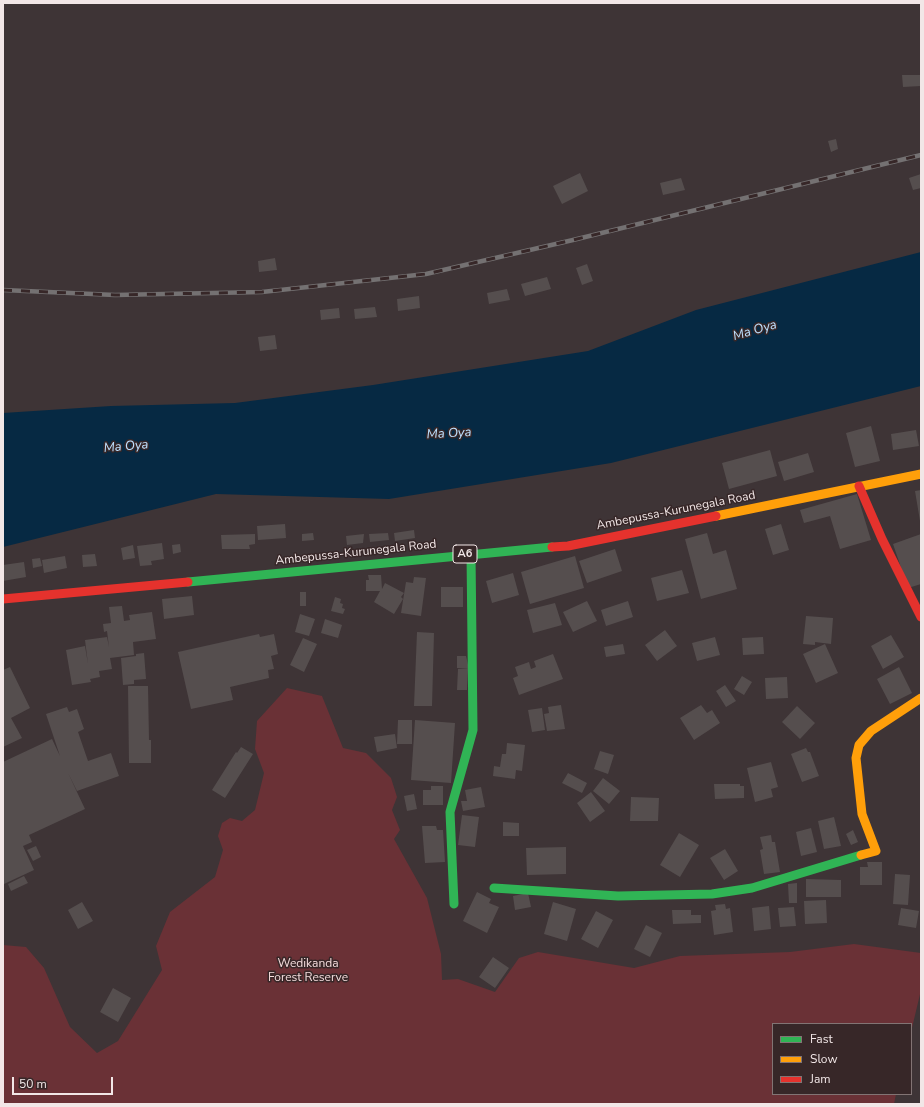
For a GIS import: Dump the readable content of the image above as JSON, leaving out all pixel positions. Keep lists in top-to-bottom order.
{
  "streets": {
    "main road": ["Ambepussa-Kurunegala Road", "A6"]
  },
  "water": ["Ma Oya"],
  "parks": ["Wedikanda Forest Reserve"],
  "legend": ["Fast", "Slow", "Jam"],
  "scale_bar": "50 m"
}
